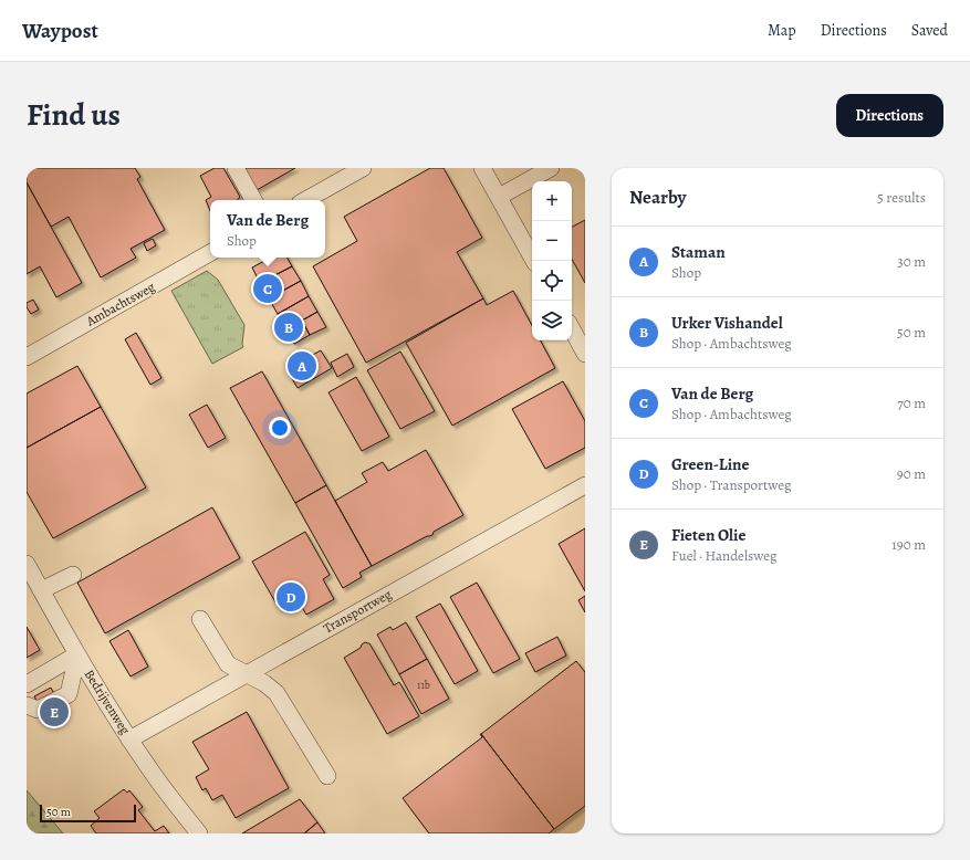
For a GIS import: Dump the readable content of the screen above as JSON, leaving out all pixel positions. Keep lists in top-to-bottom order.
{
  "streets": {
    "street": ["Ambachtsweg", "Transportweg", "Bedrijvenweg"]
  },
  "crossings": [
    ["Transportweg", "Bedrijvenweg"]
  ],
  "house_numbers": ["11b"],
  "scale_bar": "50 m",
  "page": {
    "header": "Waypost",
    "nav": ["Map", "Directions", "Saved"],
    "title": "Find us",
    "buttons": "Directions",
    "heading": ["Nearby", "5 results"],
    "map_buttons": ["+", "−"],
    "popup": ["Van de Berg", "Shop"],
    "list": [
      {
        "mark": "A",
        "name": "Staman",
        "note": "Shop",
        "value": "30 m"
      },
      {
        "mark": "B",
        "name": "Urker Vishandel",
        "note": "Shop · Ambachtsweg",
        "value": "50 m"
      },
      {
        "mark": "C",
        "name": "Van de Berg",
        "note": "Shop · Ambachtsweg",
        "value": "70 m"
      },
      {
        "mark": "D",
        "name": "Green-Line",
        "note": "Shop · Transportweg",
        "value": "90 m"
      },
      {
        "mark": "E",
        "name": "Fieten Olie",
        "note": "Fuel · Handelsweg",
        "value": "190 m"
      }
    ],
    "pins": [
      "C",
      "B",
      "A",
      "D",
      "E"
    ],
    "scale": "50 m"
  }
}
